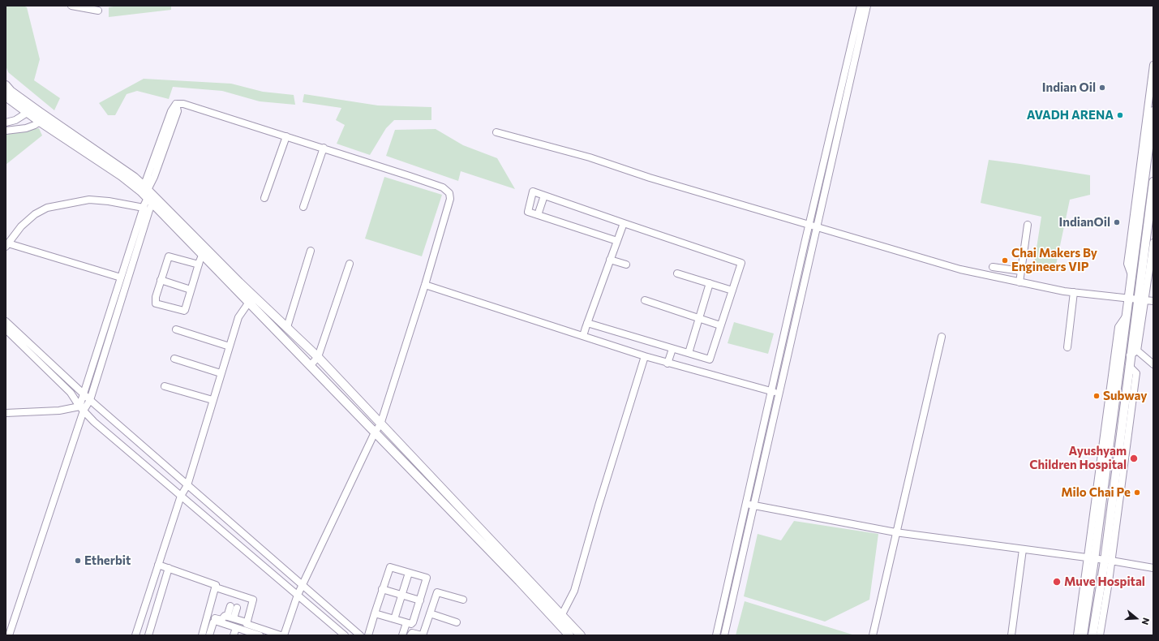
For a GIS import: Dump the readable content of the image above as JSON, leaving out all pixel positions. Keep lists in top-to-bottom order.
{
  "places": [
    "Indian Oil",
    "AVADH ARENA",
    "IndianOil",
    "Chai Makers By Engineers VIP",
    "Subway",
    "Ayushyam Children Hospital",
    "Milo Chai Pe",
    "Etherbit",
    "Muve Hospital"
  ],
  "north": "right"
}
